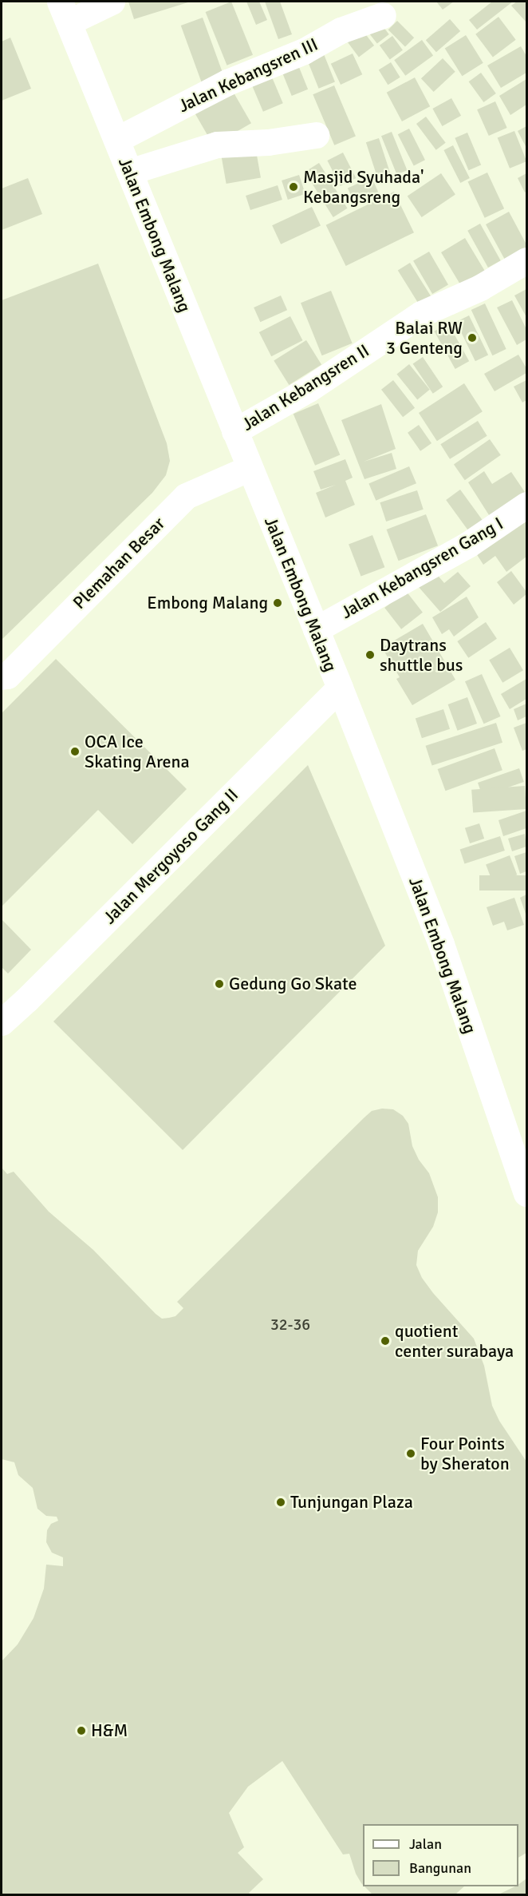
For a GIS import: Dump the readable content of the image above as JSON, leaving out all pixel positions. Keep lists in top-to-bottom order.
{
  "streets": {
    "street": [
      "Jalan Kebangsren III",
      "Jalan Embong Malang",
      "Jalan Kebangsren II",
      "Plemahan Besar",
      "Jalan Kebangsren Gang I",
      "Jalan Mergoyoso Gang II"
    ]
  },
  "crossings": [
    ["Jalan Kebangsren III", "Jalan Embong Malang"],
    ["Jalan Embong Malang", "Jalan Kebangsren II"],
    ["Jalan Embong Malang", "Plemahan Besar"],
    ["Jalan Embong Malang", "Jalan Kebangsren Gang I"],
    ["Jalan Embong Malang", "Jalan Mergoyoso Gang II"]
  ],
  "places": [
    "Masjid Syuhada' Kebangsreng",
    "Balai RW 3 Genteng",
    "Embong Malang",
    "Daytrans shuttle bus",
    "OCA Ice Skating Arena",
    "Gedung Go Skate",
    "quotient center surabaya",
    "Four Points by Sheraton",
    "Tunjungan Plaza",
    "H&M"
  ],
  "house_numbers": ["32-36"],
  "legend": ["Jalan", "Bangunan"]
}
